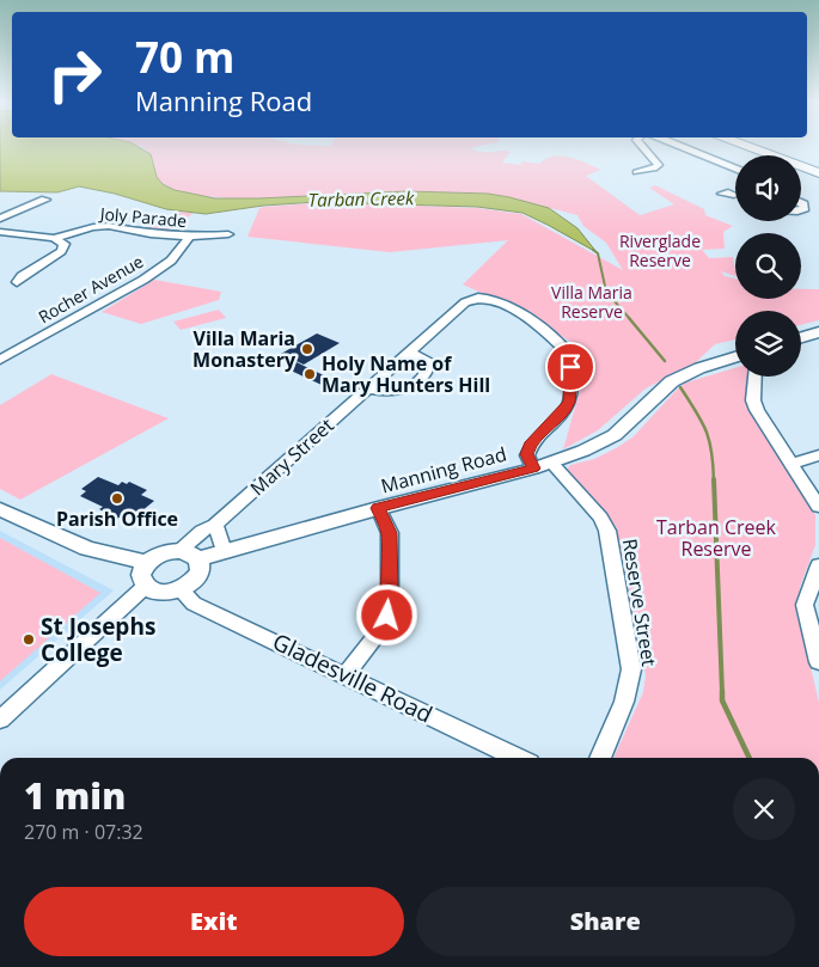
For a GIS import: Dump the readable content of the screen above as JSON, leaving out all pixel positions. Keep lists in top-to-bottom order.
{
  "streets": {
    "street": [
      "Joly Parade",
      "Rocher Avenue",
      "Mary Street",
      "Manning Road",
      "Reserve Street",
      "Gladesville Road"
    ]
  },
  "crossings": [
    ["Joly Parade", "Rocher Avenue"],
    ["Mary Street", "Manning Road"],
    ["Mary Street", "Reserve Street"],
    ["Mary Street", "Gladesville Road"],
    ["Manning Road", "Reserve Street"],
    ["Manning Road", "Gladesville Road"]
  ],
  "water": ["Tarban Creek"],
  "parks": ["Riverglade Reserve", "Villa Maria Reserve", "Tarban Creek Reserve"],
  "places": [
    "Villa Maria Monastery",
    "Holy Name of Mary Hunters Hill",
    "Parish Office",
    "St Josephs College"
  ],
  "page": {
    "turn": ["70 m", "Manning Road"],
    "heading": ["1 min", "270 m · 07:32"],
    "buttons": ["Exit", "Share"]
  }
}
